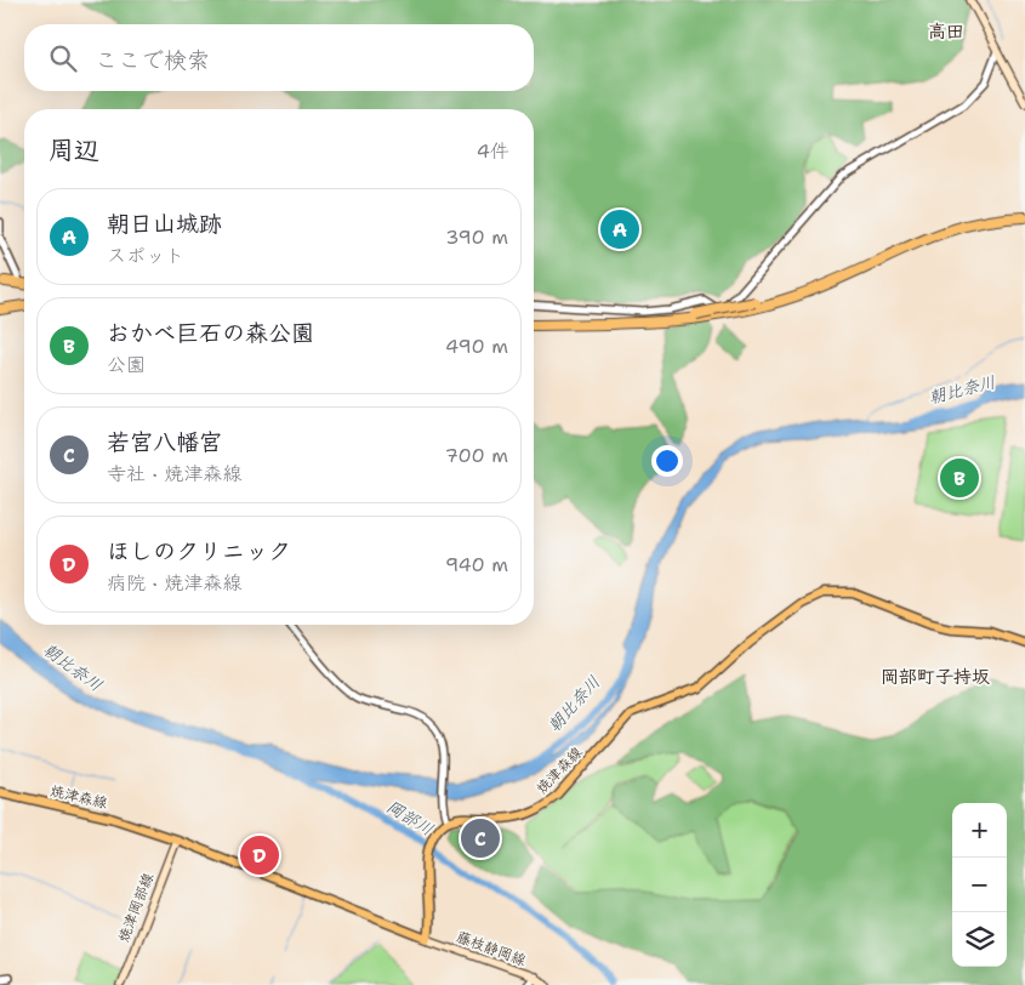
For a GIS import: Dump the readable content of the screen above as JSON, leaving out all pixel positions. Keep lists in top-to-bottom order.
{
  "streets": {
    "main road": ["焼津森線", "焼津岡部線", "藤枝静岡線"]
  },
  "crossings": [
    ["焼津森線", "焼津岡部線"],
    ["焼津森線", "藤枝静岡線"]
  ],
  "districts": ["高田", "岡部町子持坂"],
  "water": ["朝比奈川", "岡部川"],
  "page": {
    "search": "ここで検索",
    "heading": ["周辺", "4件"],
    "list": [
      {
        "mark": "A",
        "name": "朝日山城跡",
        "note": "スポット",
        "value": "390 m"
      },
      {
        "mark": "B",
        "name": "おかべ巨石の森公園",
        "note": "公園",
        "value": "490 m"
      },
      {
        "mark": "C",
        "name": "若宮八幡宮",
        "note": "寺社 · 焼津森線",
        "value": "700 m"
      },
      {
        "mark": "D",
        "name": "ほしのクリニック",
        "note": "病院 · 焼津森線",
        "value": "940 m"
      }
    ],
    "pins": [
      "A",
      "B",
      "C",
      "D"
    ],
    "map_buttons": ["+", "−"]
  }
}
